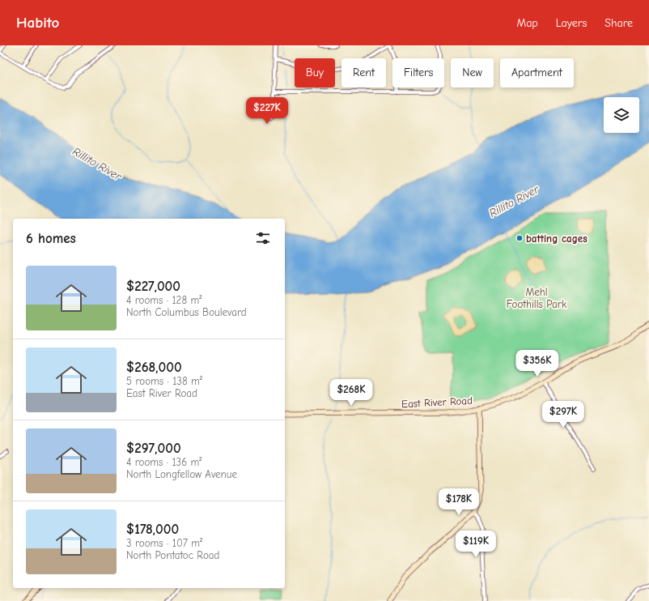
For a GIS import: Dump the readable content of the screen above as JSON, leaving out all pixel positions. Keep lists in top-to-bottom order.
{
  "streets": {
    "street": ["East River Road"]
  },
  "water": ["Rillito River"],
  "parks": ["Mehl Foothills Park"],
  "places": ["batting cages"],
  "page": {
    "header": "Habito",
    "nav": ["Map", "Layers", "Share"],
    "chip": [
      "Buy",
      "Rent",
      "Filters",
      "New",
      "Apartment"
    ],
    "price": [
      "$227K",
      "$356K",
      "$268K",
      "$297K",
      "$178K",
      "$119K"
    ],
    "heading": "6 homes",
    "list": [
      {
        "name": "$227,000",
        "note": "4 rooms · 128 m² · North Columbus Boulevard"
      },
      {
        "name": "$268,000",
        "note": "5 rooms · 138 m² · East River Road"
      },
      {
        "name": "$297,000",
        "note": "4 rooms · 136 m² · North Longfellow Avenue"
      },
      {
        "name": "$178,000",
        "note": "3 rooms · 107 m² · North Pontatoc Road"
      }
    ]
  }
}
